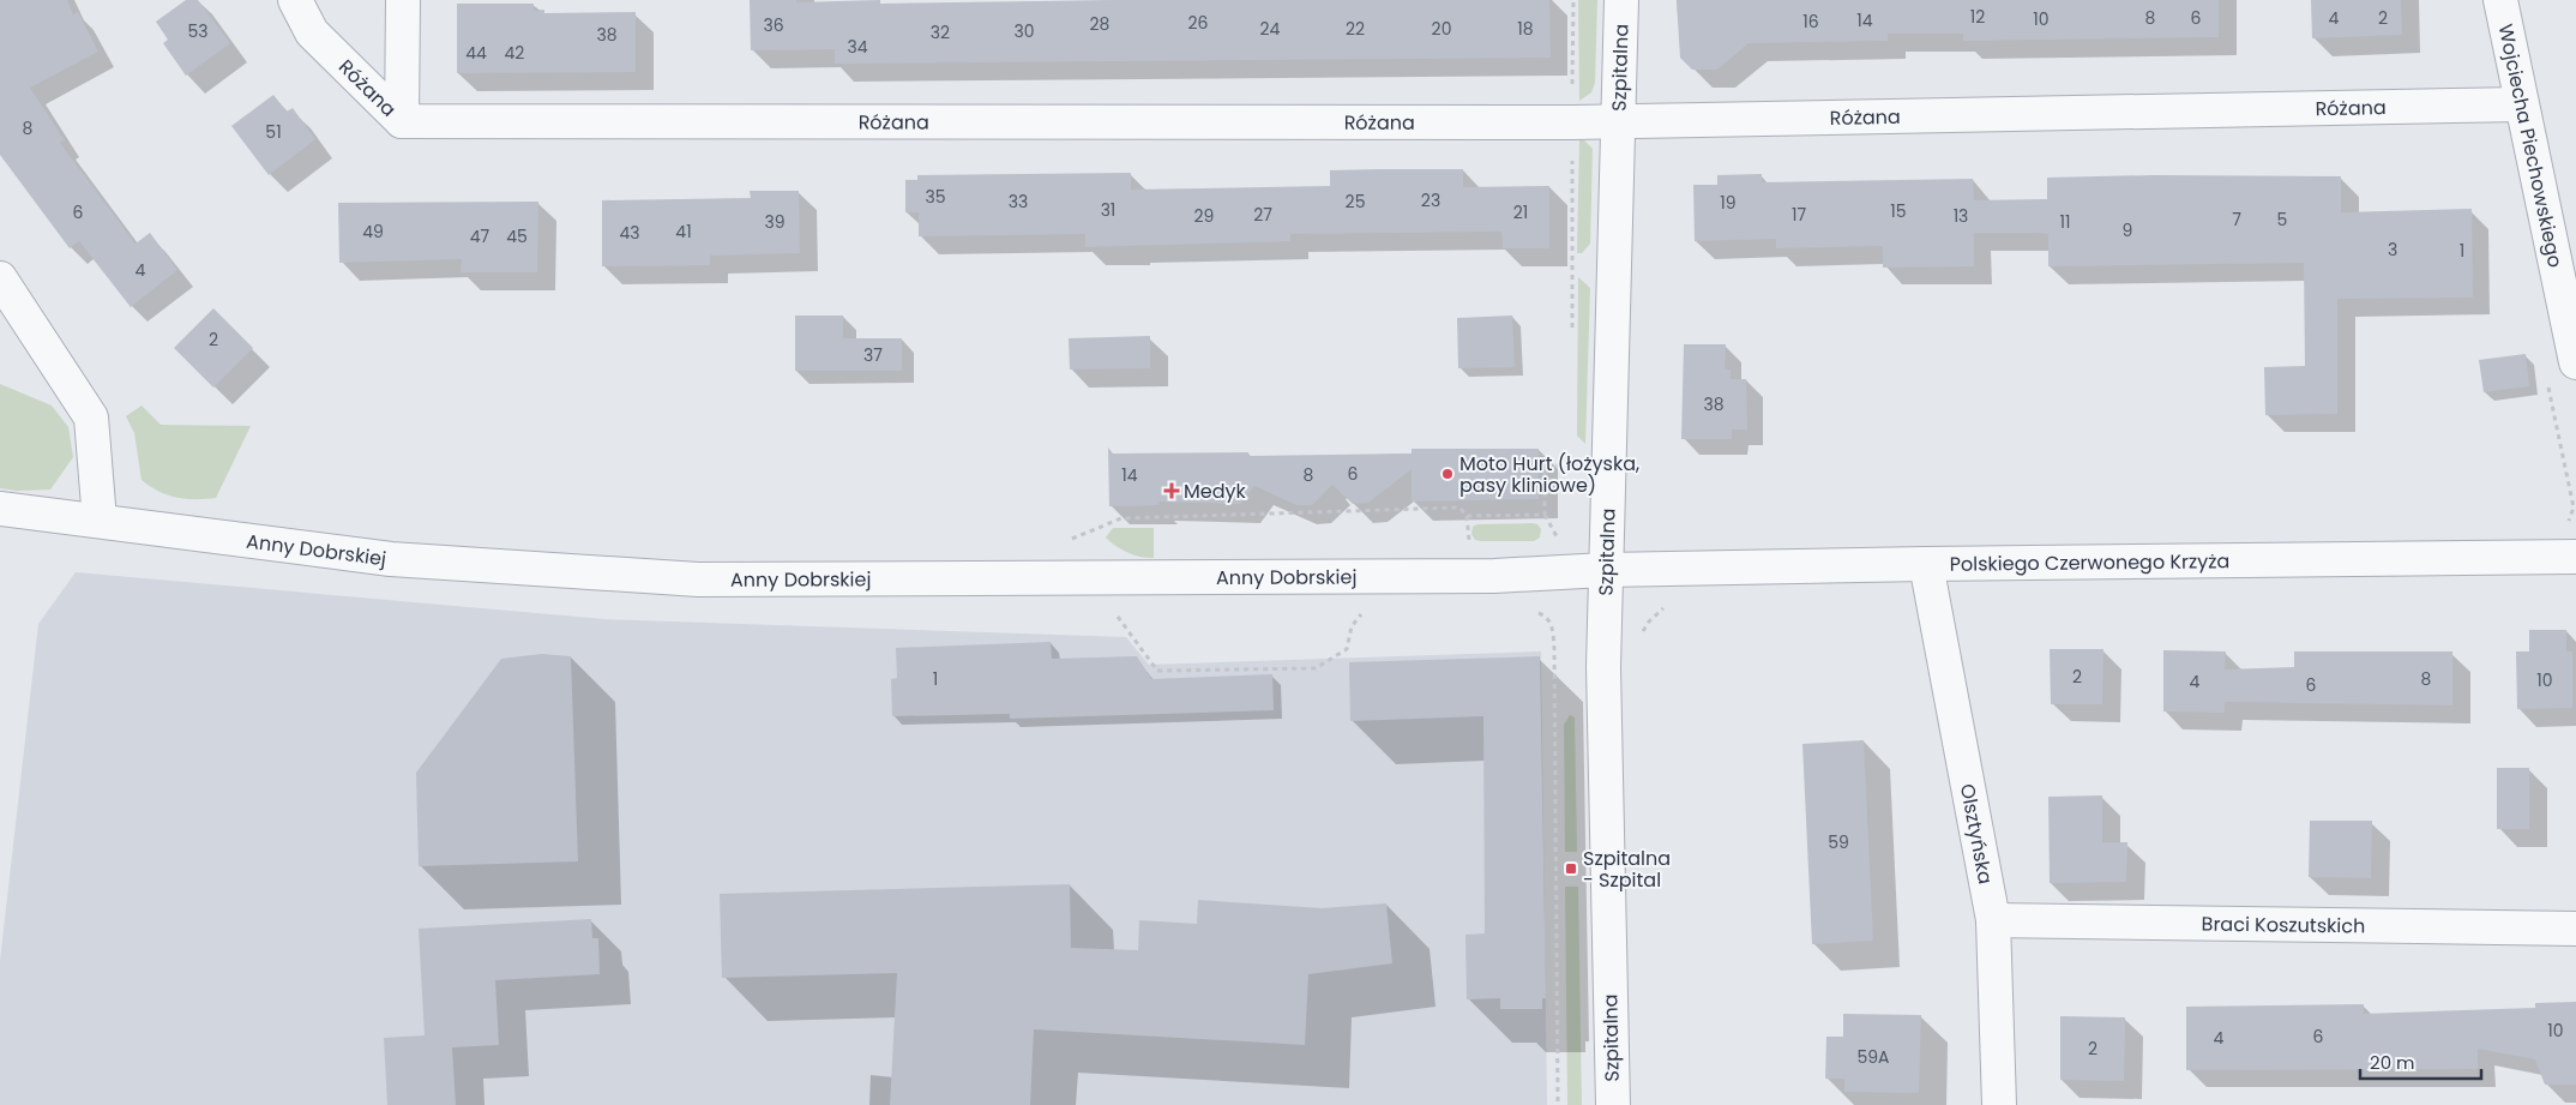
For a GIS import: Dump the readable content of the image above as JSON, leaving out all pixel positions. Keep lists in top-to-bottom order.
{
  "streets": {
    "street": [
      "Szpitalna",
      "Różana",
      "Wojciecha Piechowskiego",
      "Anny Dobrskiej",
      "Polskiego Czerwonego Krzyża",
      "Olsztyńska",
      "Braci Koszutskich"
    ]
  },
  "crossings": [
    ["Szpitalna", "Różana"],
    ["Szpitalna", "Anny Dobrskiej"],
    ["Szpitalna", "Polskiego Czerwonego Krzyża"],
    ["Różana", "Wojciecha Piechowskiego"],
    ["Anny Dobrskiej", "Polskiego Czerwonego Krzyża"],
    ["Polskiego Czerwonego Krzyża", "Olsztyńska"],
    ["Olsztyńska", "Braci Koszutskich"]
  ],
  "places": {
    "other": ["Moto Hurt (łożyska, pasy kliniowe)"],
    "health": ["Medyk"],
    "transit": ["Szpitalna - Szpital"]
  },
  "house_numbers": [
    "12",
    "8",
    "6",
    "4",
    "2",
    "10",
    "14",
    "16",
    "26",
    "28",
    "36",
    "24",
    "22",
    "20",
    "18",
    "53",
    "30",
    "32",
    "38",
    "34",
    "44",
    "42",
    "8",
    "51",
    "35",
    "23",
    "33",
    "25",
    "19",
    "31",
    "15",
    "6",
    "21",
    "27",
    "17",
    "29",
    "13",
    "7",
    "5",
    "39",
    "11",
    "9",
    "49",
    "41",
    "43",
    "47",
    "45",
    "3",
    "1",
    "4",
    "2",
    "37",
    "38",
    "6",
    "14",
    "8",
    "2",
    "1",
    "8",
    "10",
    "4",
    "6",
    "59",
    "10",
    "6",
    "4",
    "2",
    "59A"
  ],
  "scale_bar": "20 m"
}
